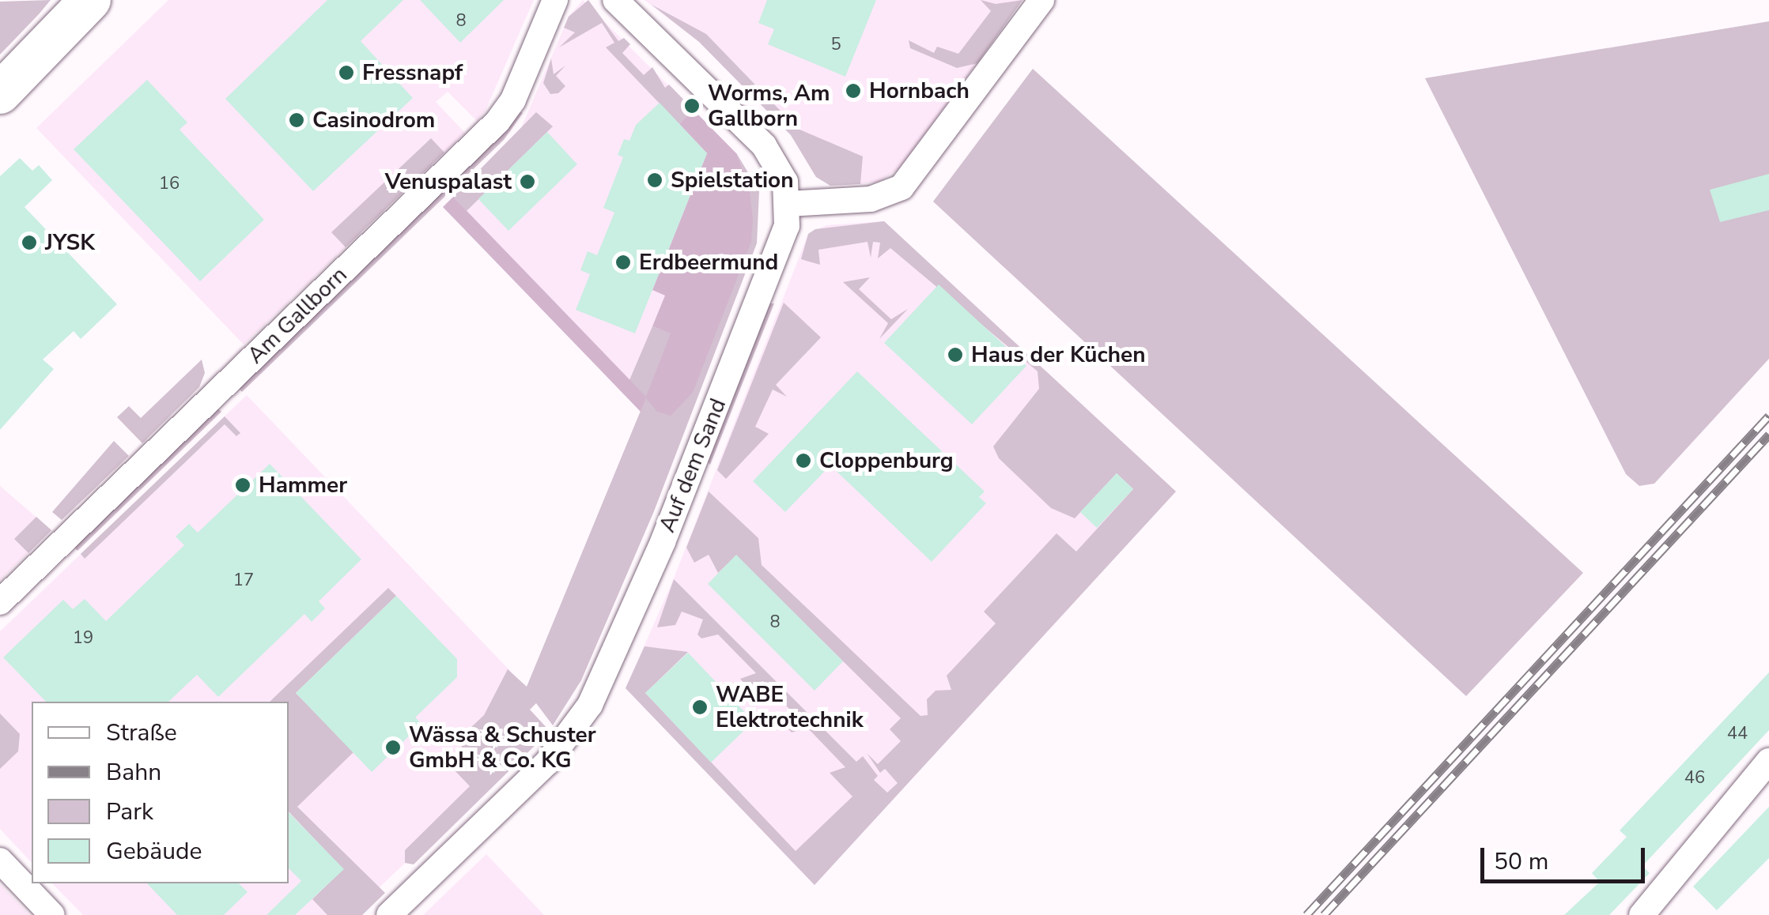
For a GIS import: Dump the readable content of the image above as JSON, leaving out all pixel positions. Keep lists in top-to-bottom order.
{
  "streets": {
    "street": ["Am Gallborn", "Auf dem Sand"]
  },
  "places": [
    "Fressnapf",
    "Hornbach",
    "Worms, Am Gallborn",
    "Casinodrom",
    "Spielstation",
    "Venuspalast",
    "JYSK",
    "Erdbeermund",
    "Haus der Küchen",
    "Cloppenburg",
    "Hammer",
    "WABE Elektrotechnik",
    "Wässa & Schuster GmbH & Co. KG"
  ],
  "house_numbers": [
    "8",
    "5",
    "16",
    "17",
    "8",
    "19",
    "44",
    "46"
  ],
  "legend": [
    "Straße",
    "Bahn",
    "Park",
    "Gebäude"
  ],
  "scale_bar": "50 m"
}
